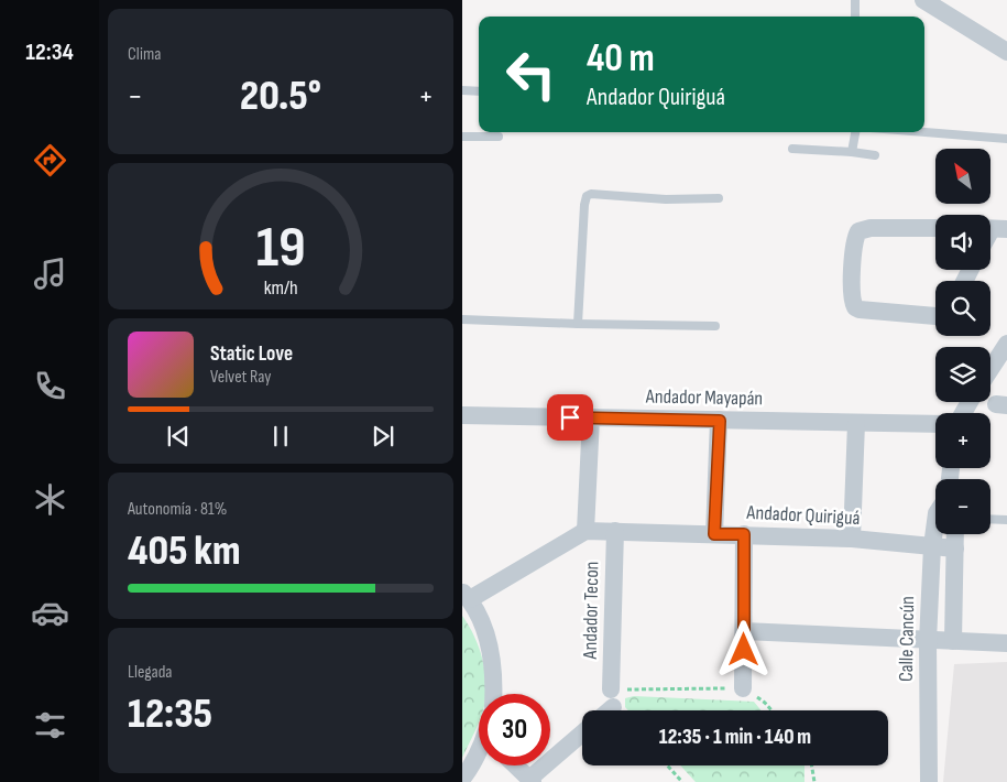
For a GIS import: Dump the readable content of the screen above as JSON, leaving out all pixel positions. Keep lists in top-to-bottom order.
{
  "streets": {
    "street": [
      "Andador Mayapán",
      "Andador Quiriguá",
      "Andador Tecon",
      "Calle Cancún"
    ]
  },
  "crossings": [
    ["Andador Quiriguá", "Andador Tecon"],
    ["Andador Quiriguá", "Calle Cancún"]
  ],
  "north": "top left",
  "page": {
    "tabs": "12:34",
    "tile": [
      "Clima",
      ["Autonomía · 81%", "405 km"],
      ["Llegada", "12:35"]
    ],
    "turn": ["40 m", "Andador Quiriguá"],
    "heat": ["−", "20.5°", "+"],
    "map_buttons": ["+", "−"],
    "song": ["Static Love", "Velvet Ray"],
    "limit": "30",
    "trip": "12:35 · 1 min · 140 m",
    "gauge": ["19", "km/h"]
  }
}
